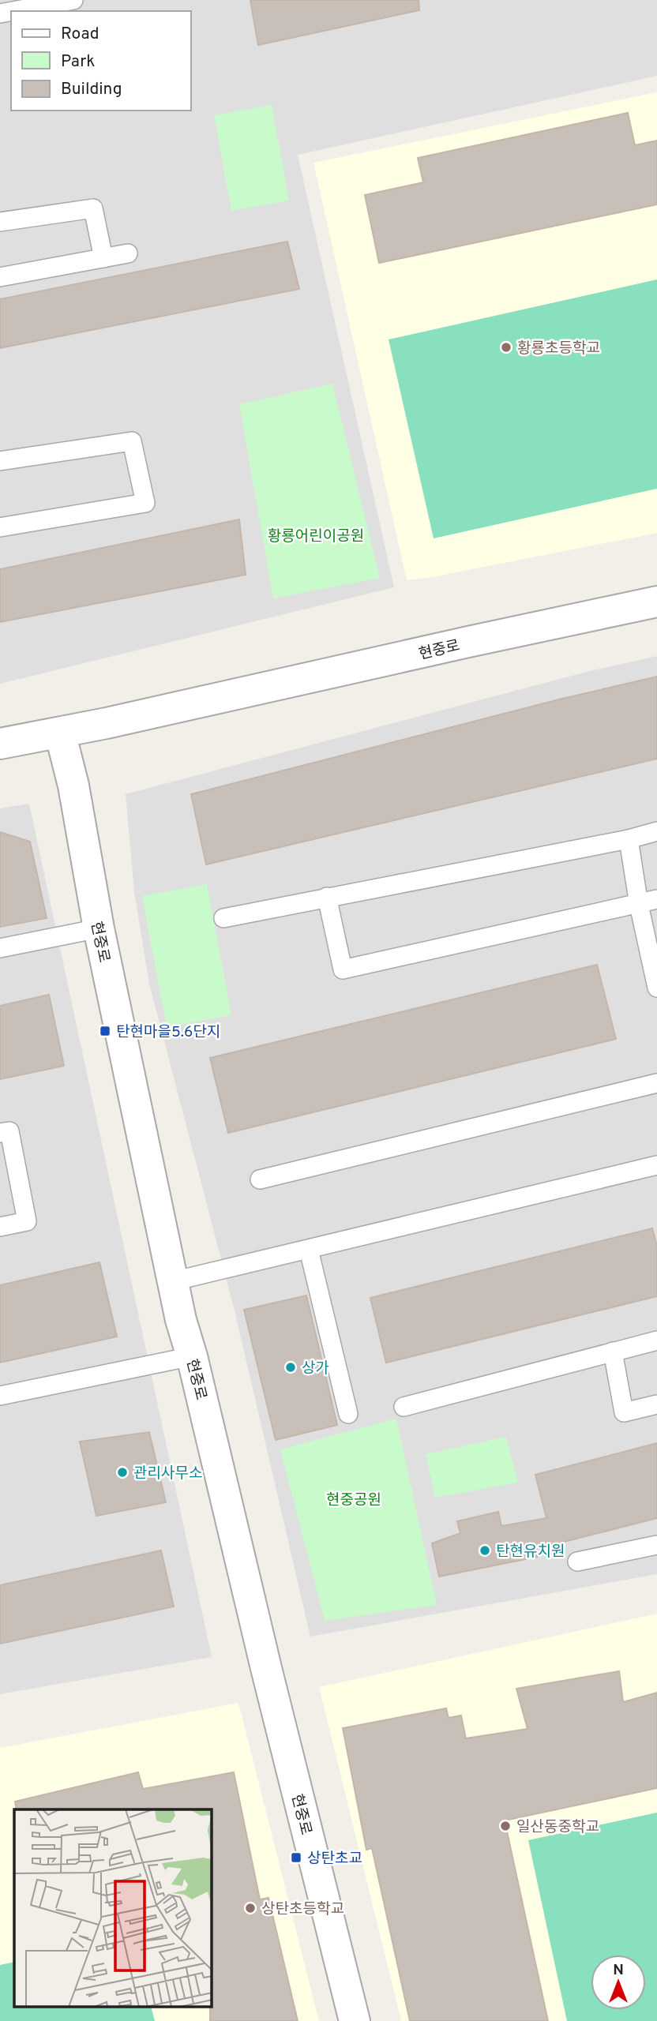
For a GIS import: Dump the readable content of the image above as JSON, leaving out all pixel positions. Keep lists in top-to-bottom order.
{
  "streets": {
    "street": ["현중로"]
  },
  "parks": ["황룡어린이공원", "현중공원"],
  "places": {
    "other": [
      "황룡초등학교",
      "상가",
      "관리사무소",
      "탄현유치원",
      "일산동중학교",
      "상탄초등학교"
    ],
    "transit": ["탄현마을5.6단지", "상탄초교"]
  },
  "legend": ["Road", "Park", "Building"],
  "north": "top"
}
